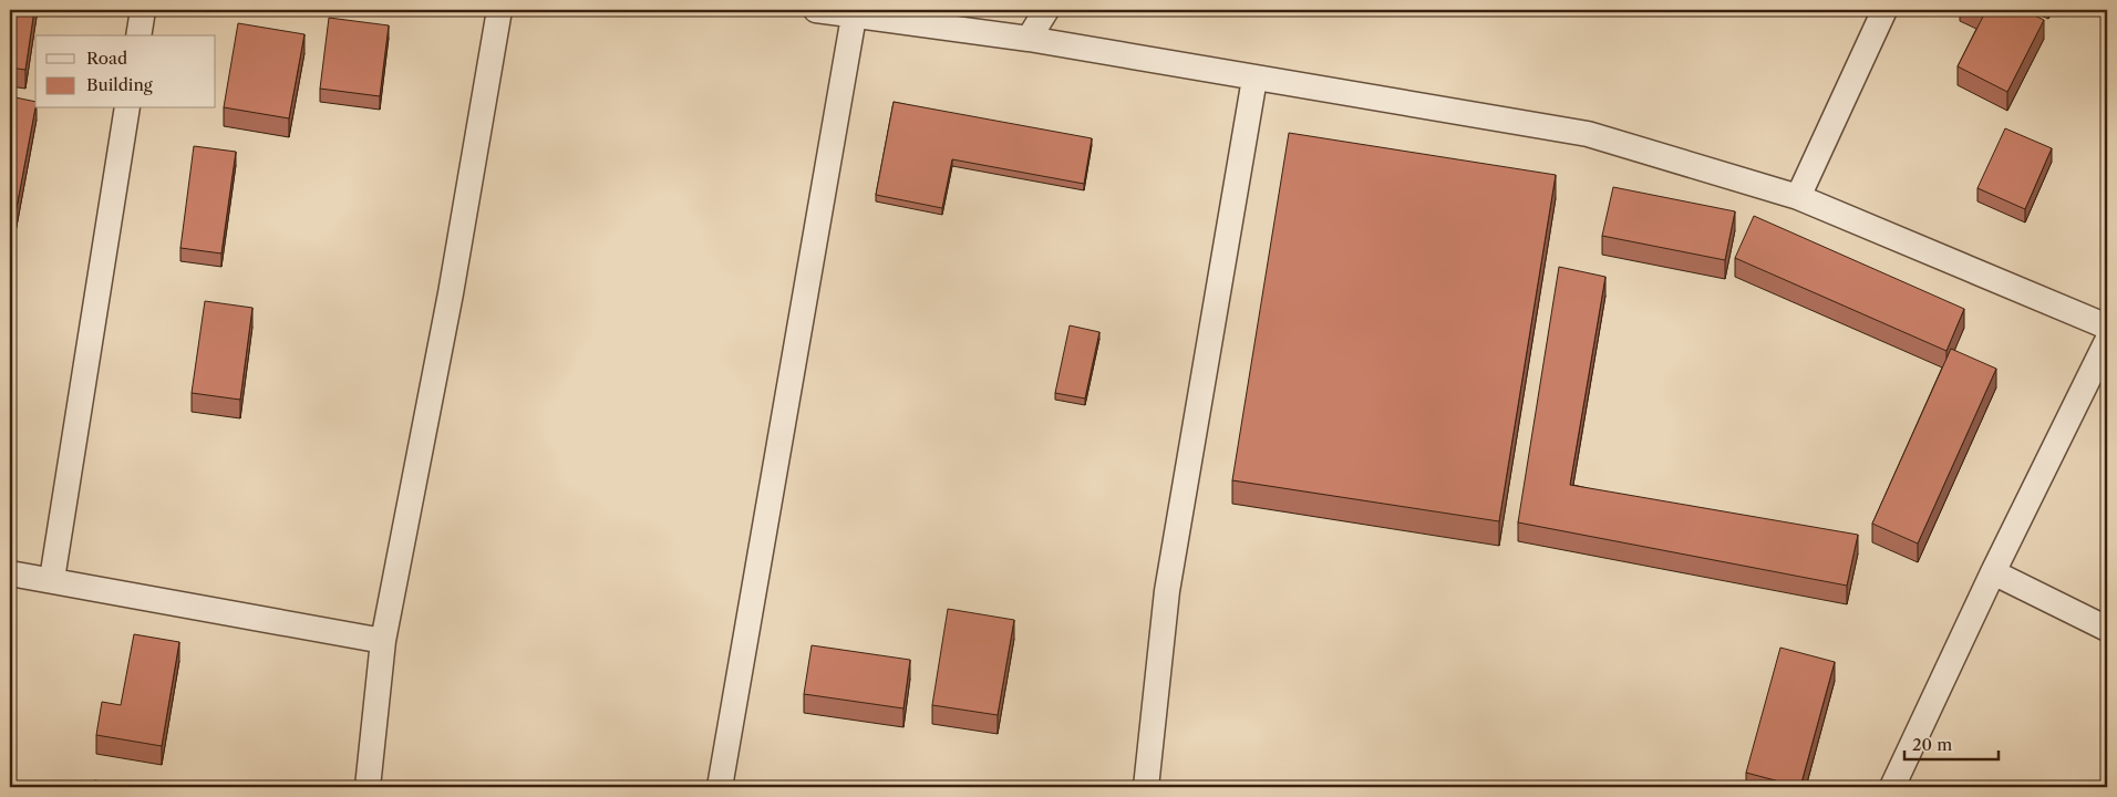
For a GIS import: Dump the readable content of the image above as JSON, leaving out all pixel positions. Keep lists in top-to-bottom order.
{
  "legend": ["Road", "Building"],
  "scale_bar": "20 m"
}
